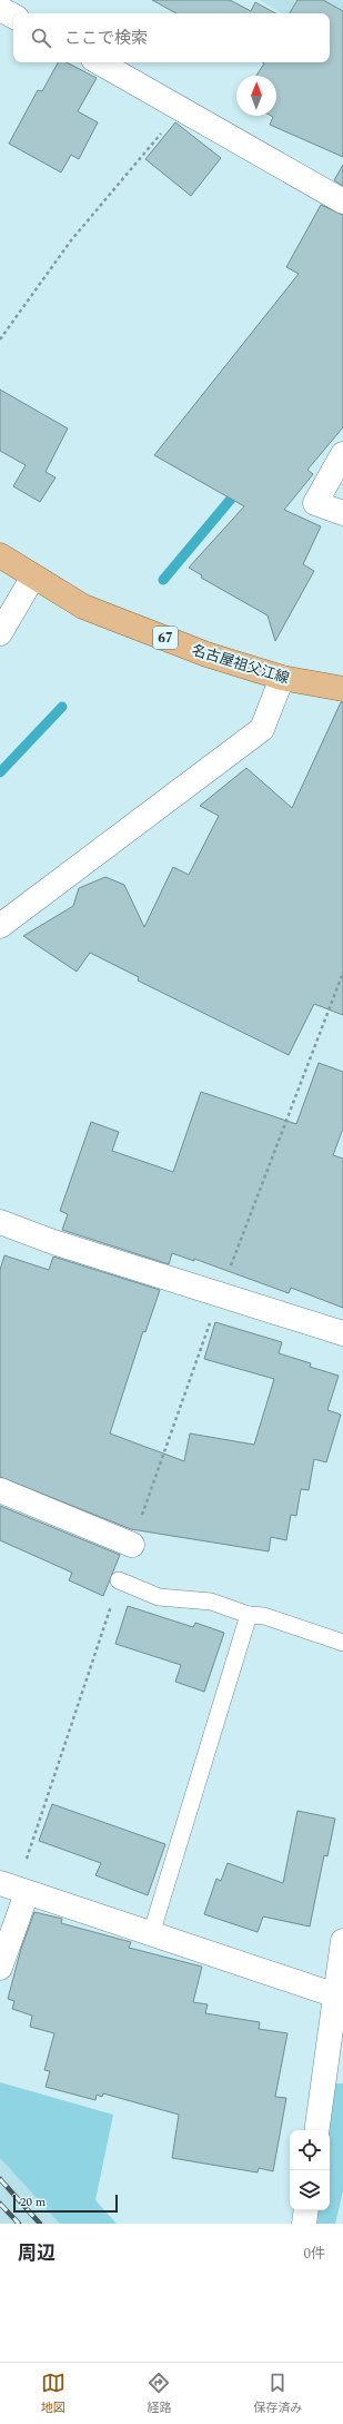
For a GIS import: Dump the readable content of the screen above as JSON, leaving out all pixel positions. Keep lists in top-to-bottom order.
{
  "streets": {
    "main road": ["67", "名古屋祖父江線"]
  },
  "scale_bar": "20 m",
  "north": "top",
  "page": {
    "search": "ここで検索",
    "scale": "20 m",
    "heading": ["周辺", "0件"],
    "nav": ["地図", "経路", "保存済み"]
  }
}
